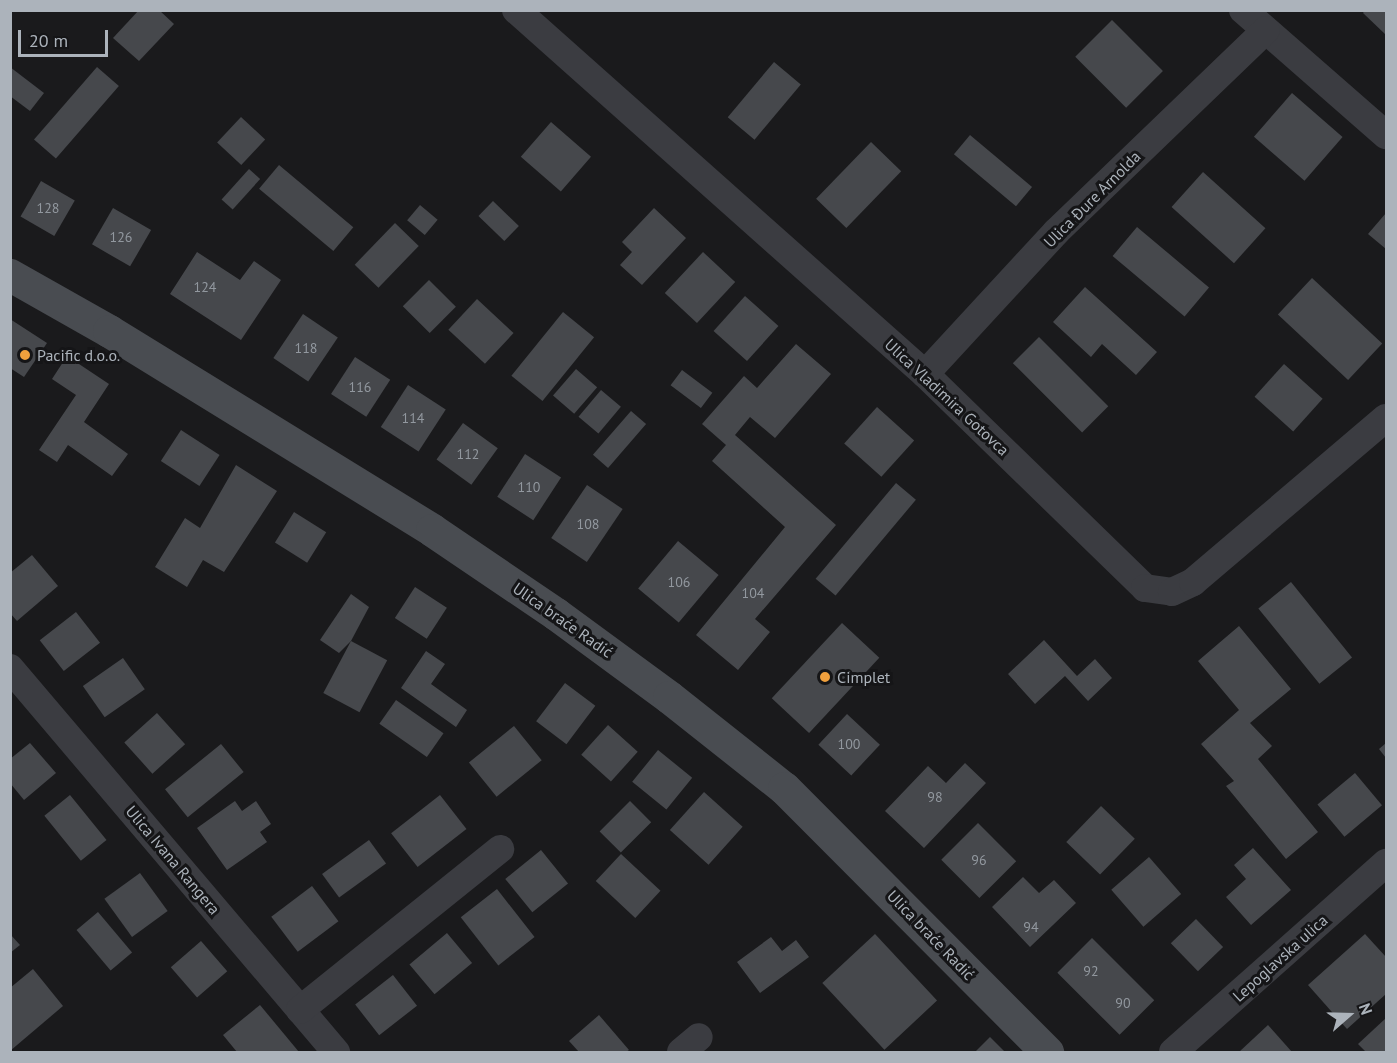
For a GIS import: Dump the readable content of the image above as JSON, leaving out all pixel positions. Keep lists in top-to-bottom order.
{
  "streets": {
    "main road": ["Ulica braće Radić"],
    "street": [
      "Ulica Đure Arnolda",
      "Ulica Vladimira Gotovca",
      "Ulica Ivana Rangera",
      "Lepoglavska ulica"
    ]
  },
  "crossings": [
    ["Ulica Đure Arnolda", "Ulica Vladimira Gotovca"]
  ],
  "places": ["Pacific d.o.o.", "Cimplet"],
  "house_numbers": [
    "128",
    "126",
    "124",
    "118",
    "116",
    "114",
    "112",
    "110",
    "108",
    "106",
    "104",
    "100",
    "98",
    "96",
    "94",
    "92",
    "90"
  ],
  "scale_bar": "20 m",
  "north": "right"
}
